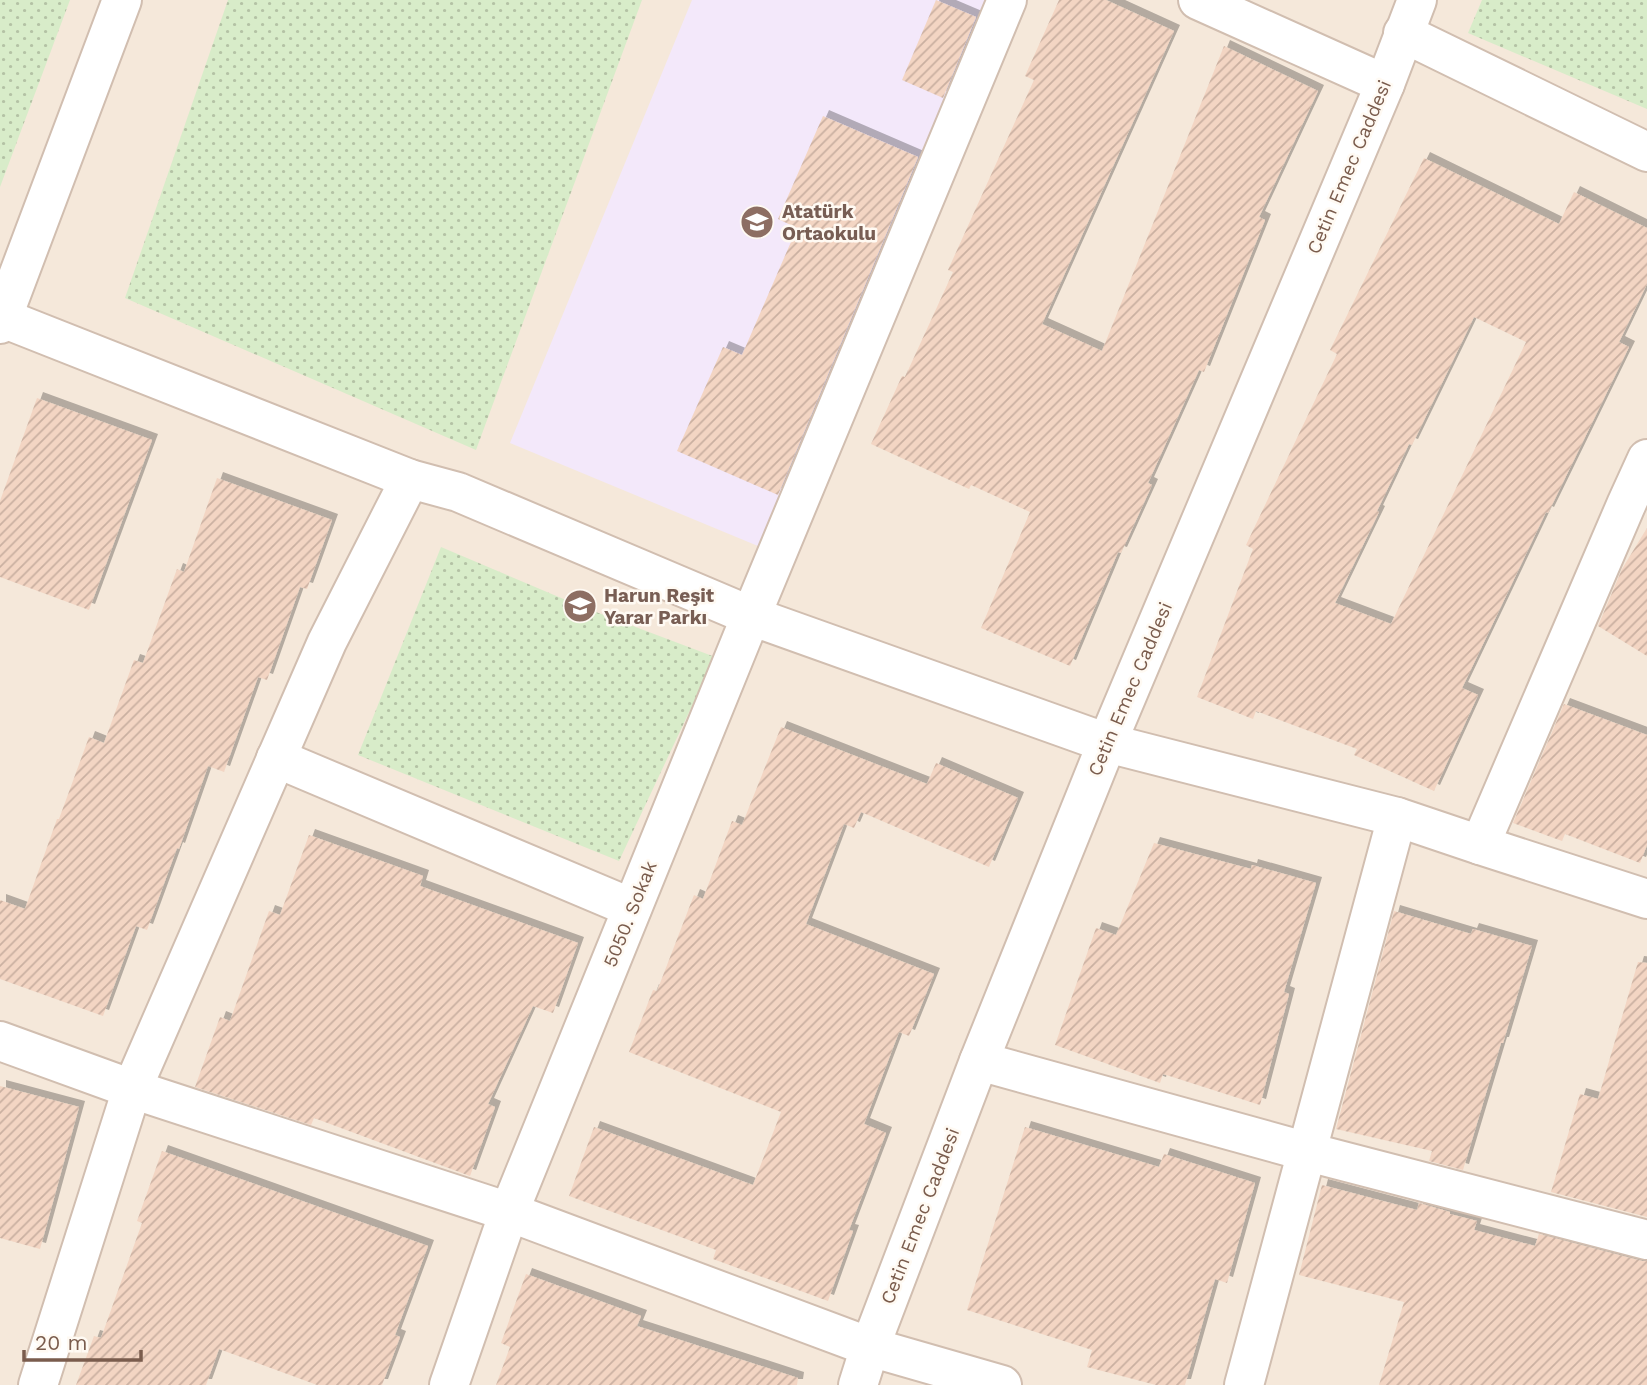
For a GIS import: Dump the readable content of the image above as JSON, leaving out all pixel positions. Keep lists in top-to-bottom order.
{
  "streets": {
    "street": ["Cetin Emec Caddesi", "5050. Sokak"]
  },
  "places": {
    "school or university": ["Atatürk Ortaokulu", "Harun Reşit Yarar Parkı"]
  },
  "scale_bar": "20 m"
}
